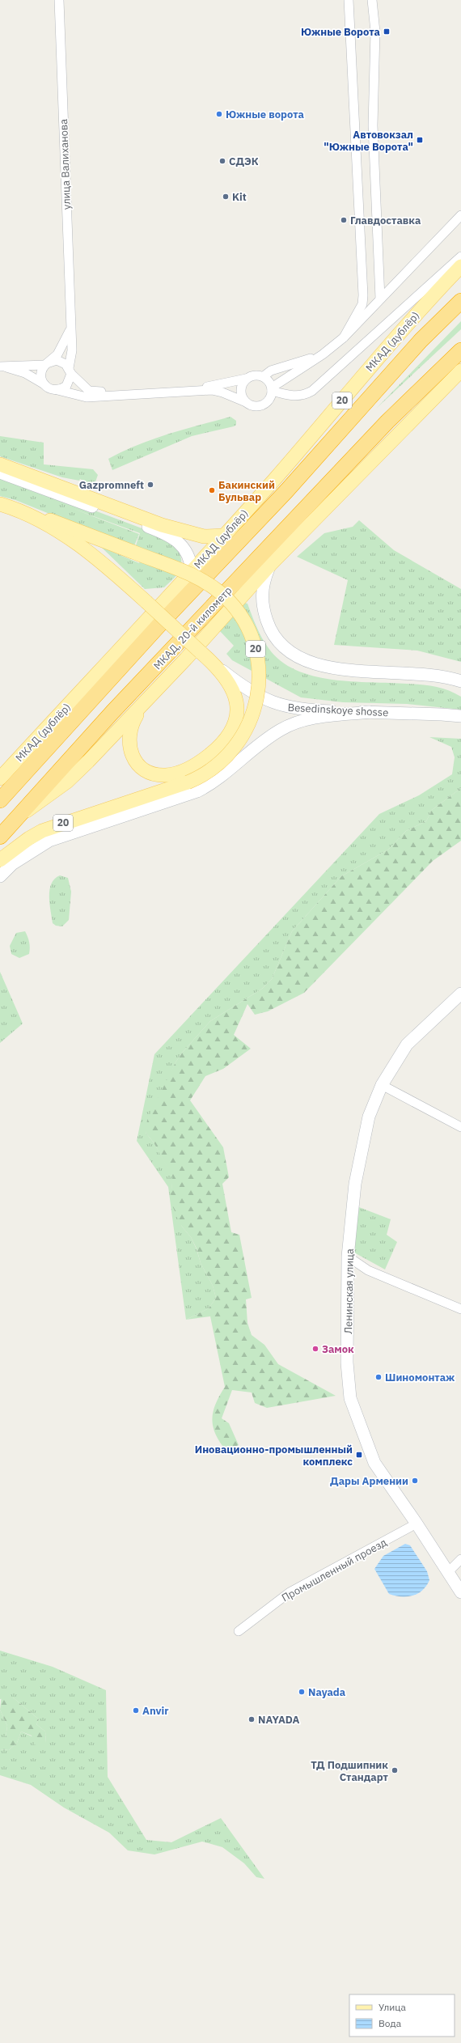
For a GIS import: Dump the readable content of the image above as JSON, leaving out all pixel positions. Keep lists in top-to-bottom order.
{
  "streets": {
    "highway": ["МКАД, 20-й километр"],
    "main road": ["МКАД (дублёр)", "20", "Besedinskoye shosse"],
    "street": ["улица Валиханова", "Ленинская улица", "Промышленный проезд"]
  },
  "crossings": [
    ["20", "Besedinskoye shosse"],
    ["Ленинская улица", "Промышленный проезд"]
  ],
  "places": {
    "transit": ["Южные Ворота", "Автовокзал \"Южные Ворота\"", "Иновационно-промышленный комплекс"],
    "other": [
      "Южные ворота",
      "СДЭК",
      "Kit",
      "Главдоставка",
      "Gazpromneft",
      "Бакинский Бульвар",
      "Замок",
      "Шиномонтаж",
      "Дары Армении",
      "Nayada",
      "Anvir",
      "NAYADA",
      "ТД Подшипник Стандарт"
    ]
  },
  "legend": ["Улица", "Вода"]
}
